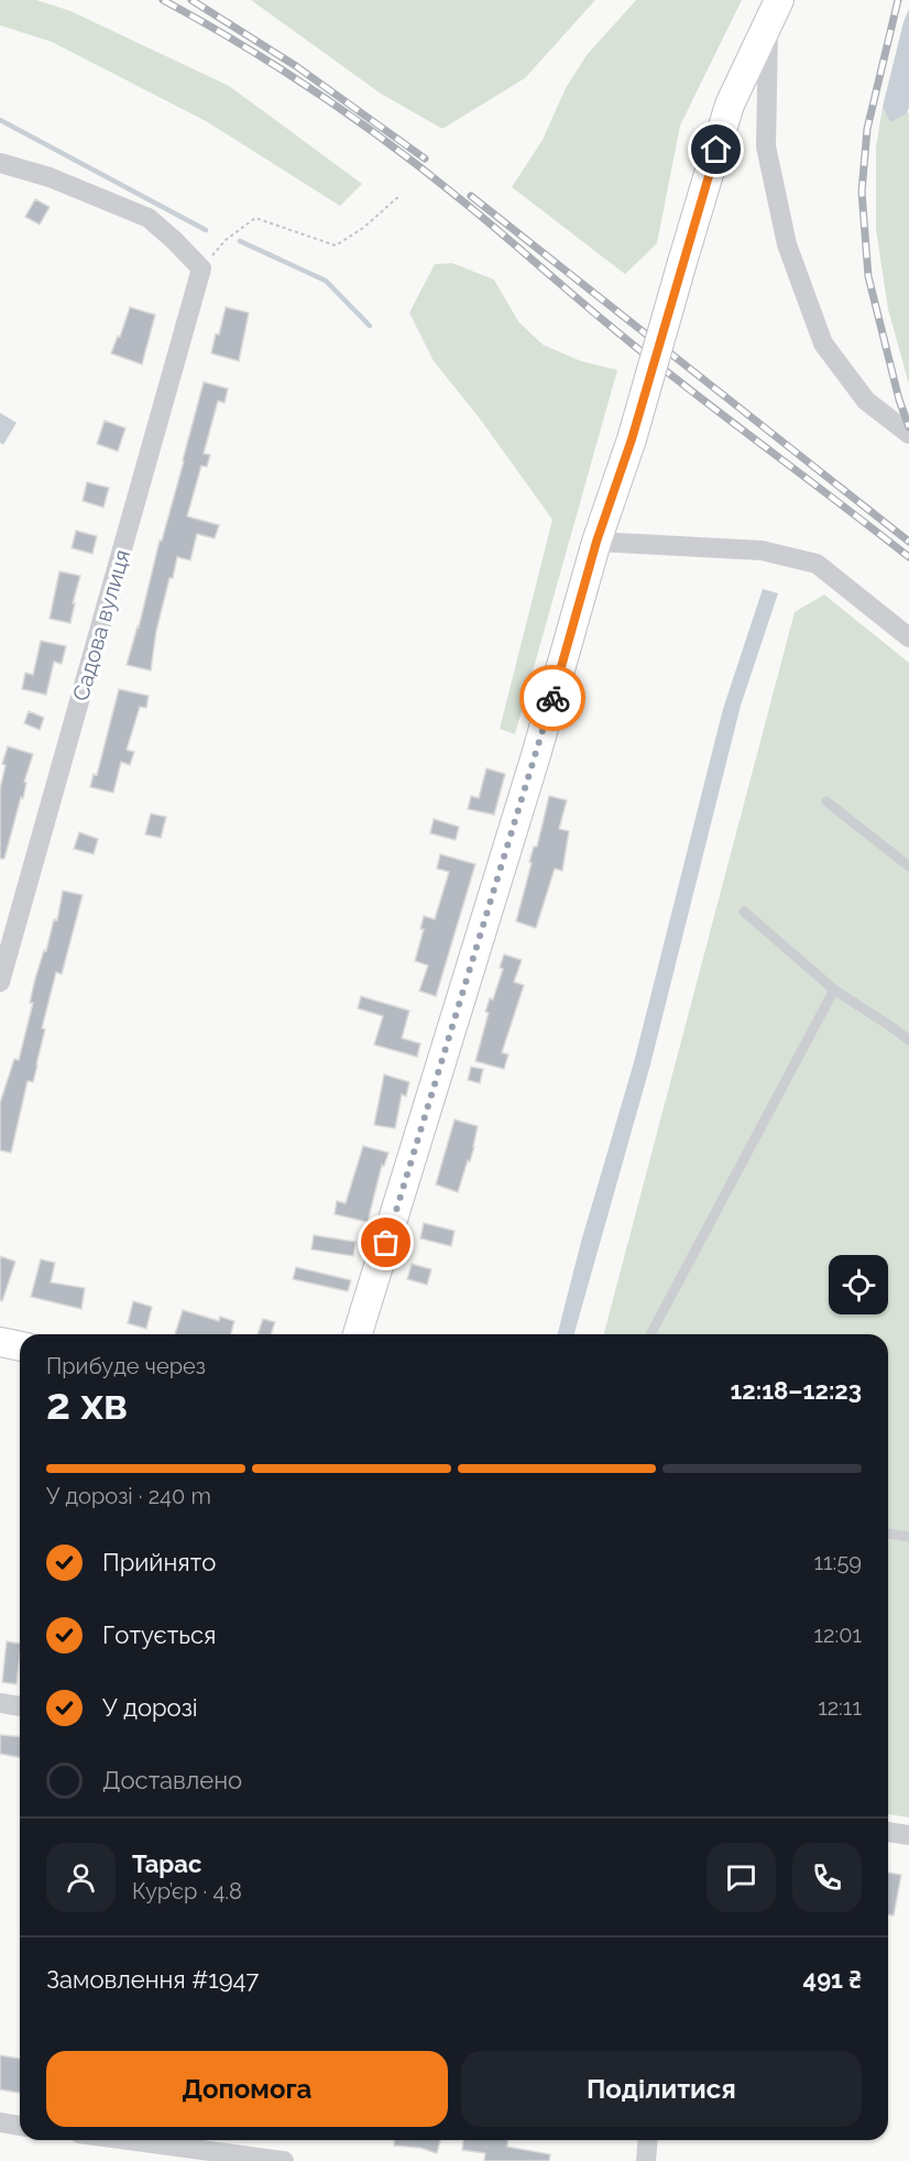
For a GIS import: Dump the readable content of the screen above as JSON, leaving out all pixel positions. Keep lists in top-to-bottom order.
{
  "streets": {
    "street": ["Садова вулиця"]
  },
  "page": {
    "heading": ["2 хв", "Прибуде через", "12:18–12:23"],
    "panel": [
      "Тарас",
      "Кур’єр · 4.8",
      "Замовлення #1947",
      "491 ₴"
    ],
    "bar": "У дорозі · 240 m",
    "list": [
      ["Прийнято", "11:59"],
      ["Готується", "12:01"],
      ["У дорозі", "12:11"],
      "Доставлено"
    ],
    "buttons": ["Допомога", "Поділитися"]
  }
}
